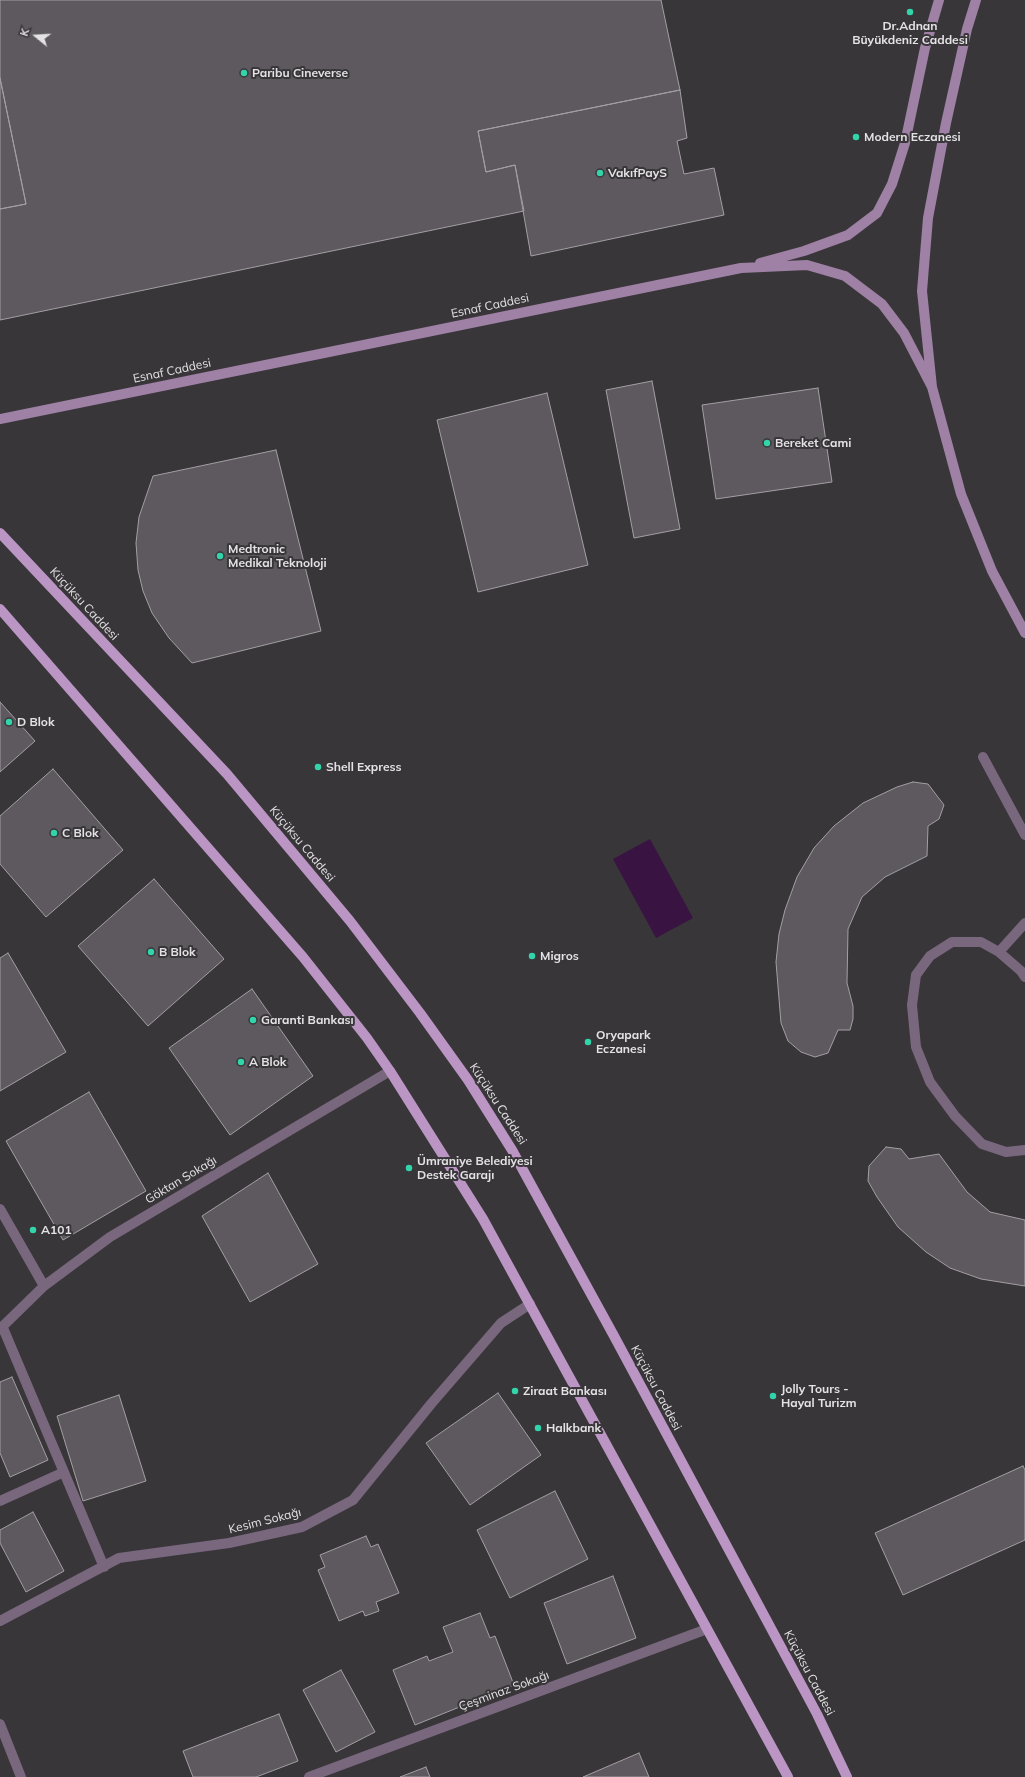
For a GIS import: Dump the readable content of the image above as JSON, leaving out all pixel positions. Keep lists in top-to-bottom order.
{
  "streets": {
    "main road": ["Esnaf Caddesi", "Küçüksu Caddesi"],
    "street": ["Göktan Sokağı", "Kesim Sokağı", "Çeşminaz Sokağı"]
  },
  "places": [
    "Dr.Adnan Büyükdeniz Caddesi",
    "Paribu Cineverse",
    "Modern Eczanesi",
    "VakıfPayS",
    "Bereket Cami",
    "Medtronic Medikal Teknoloji",
    "D Blok",
    "Shell Express",
    "C Blok",
    "B Blok",
    "Migros",
    "Garanti Bankası",
    "Oryapark Eczanesi",
    "A Blok",
    "Ümraniye Belediyesi Destek Garajı",
    "A101",
    "Ziraat Bankası",
    "Jolly Tours - Hayal Turizm",
    "Halkbank"
  ],
  "north": "left"
}
